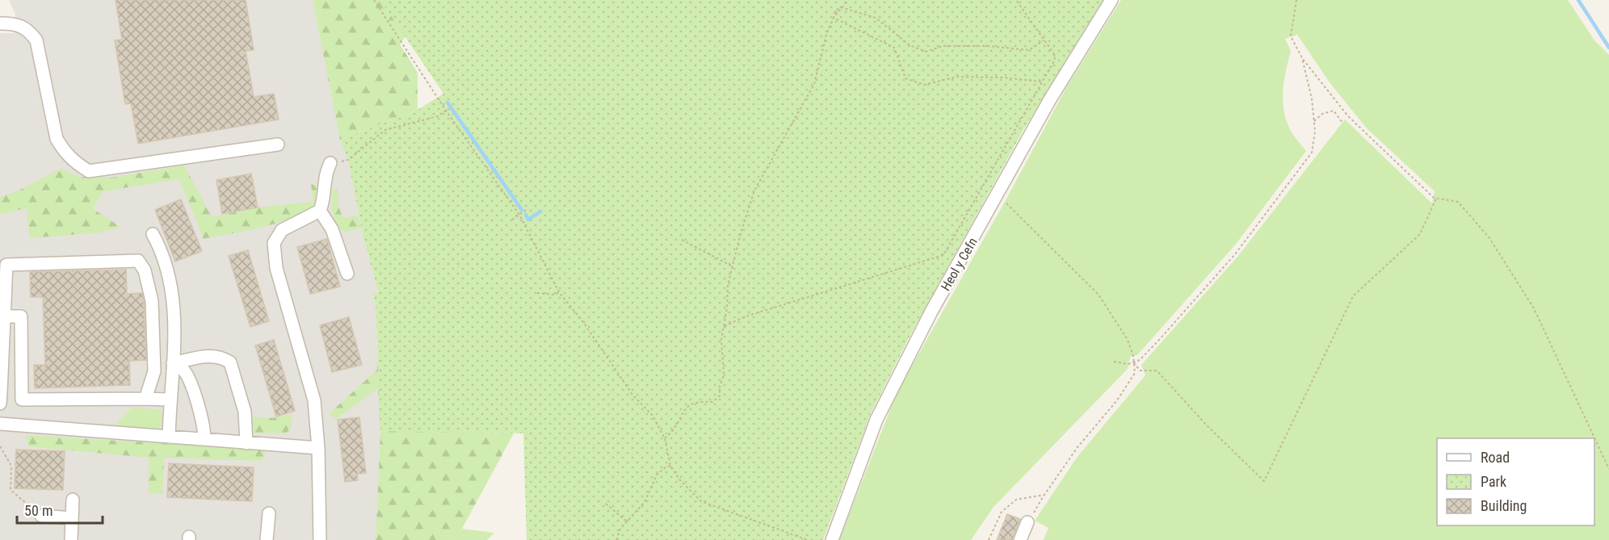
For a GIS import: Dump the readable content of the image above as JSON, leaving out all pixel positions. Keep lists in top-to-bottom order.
{
  "streets": {
    "street": ["Heol y Cefn"]
  },
  "legend": ["Road", "Park", "Building"],
  "scale_bar": "50 m"
}
